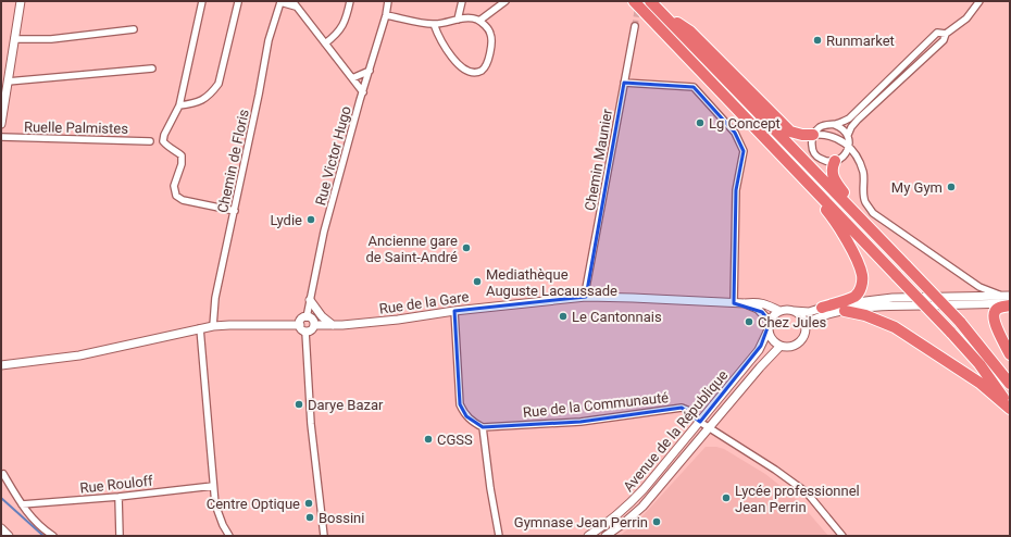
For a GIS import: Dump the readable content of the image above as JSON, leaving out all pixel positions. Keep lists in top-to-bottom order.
{
  "streets": {
    "main road": ["Rue de la Gare", "Avenue de la République"],
    "street": [
      "Ruelle Palmistes",
      "Rue Victor Hugo",
      "Chemin Maunier",
      "Chemin de Floris",
      "Rue de la Communauté",
      "Rue Rouloff"
    ]
  },
  "crossings": [
    ["Rue Victor Hugo", "Rue de la Gare"],
    ["Chemin Maunier", "Rue de la Gare"],
    ["Rue de la Gare", "Avenue de la République"],
    ["Rue de la Communauté", "Avenue de la République"]
  ],
  "places": [
    "Runmarket",
    "Lg Concept",
    "My Gym",
    "Lydie",
    "Ancienne gare de Saint-André",
    "Mediathèque Auguste Lacaussade",
    "Le Cantonnais",
    "Chez Jules",
    "Darye Bazar",
    "CGSS",
    "Lycée professionnel Jean Perrin",
    "Centre Optique",
    "Bossini",
    "Gymnase Jean Perrin"
  ]
}
